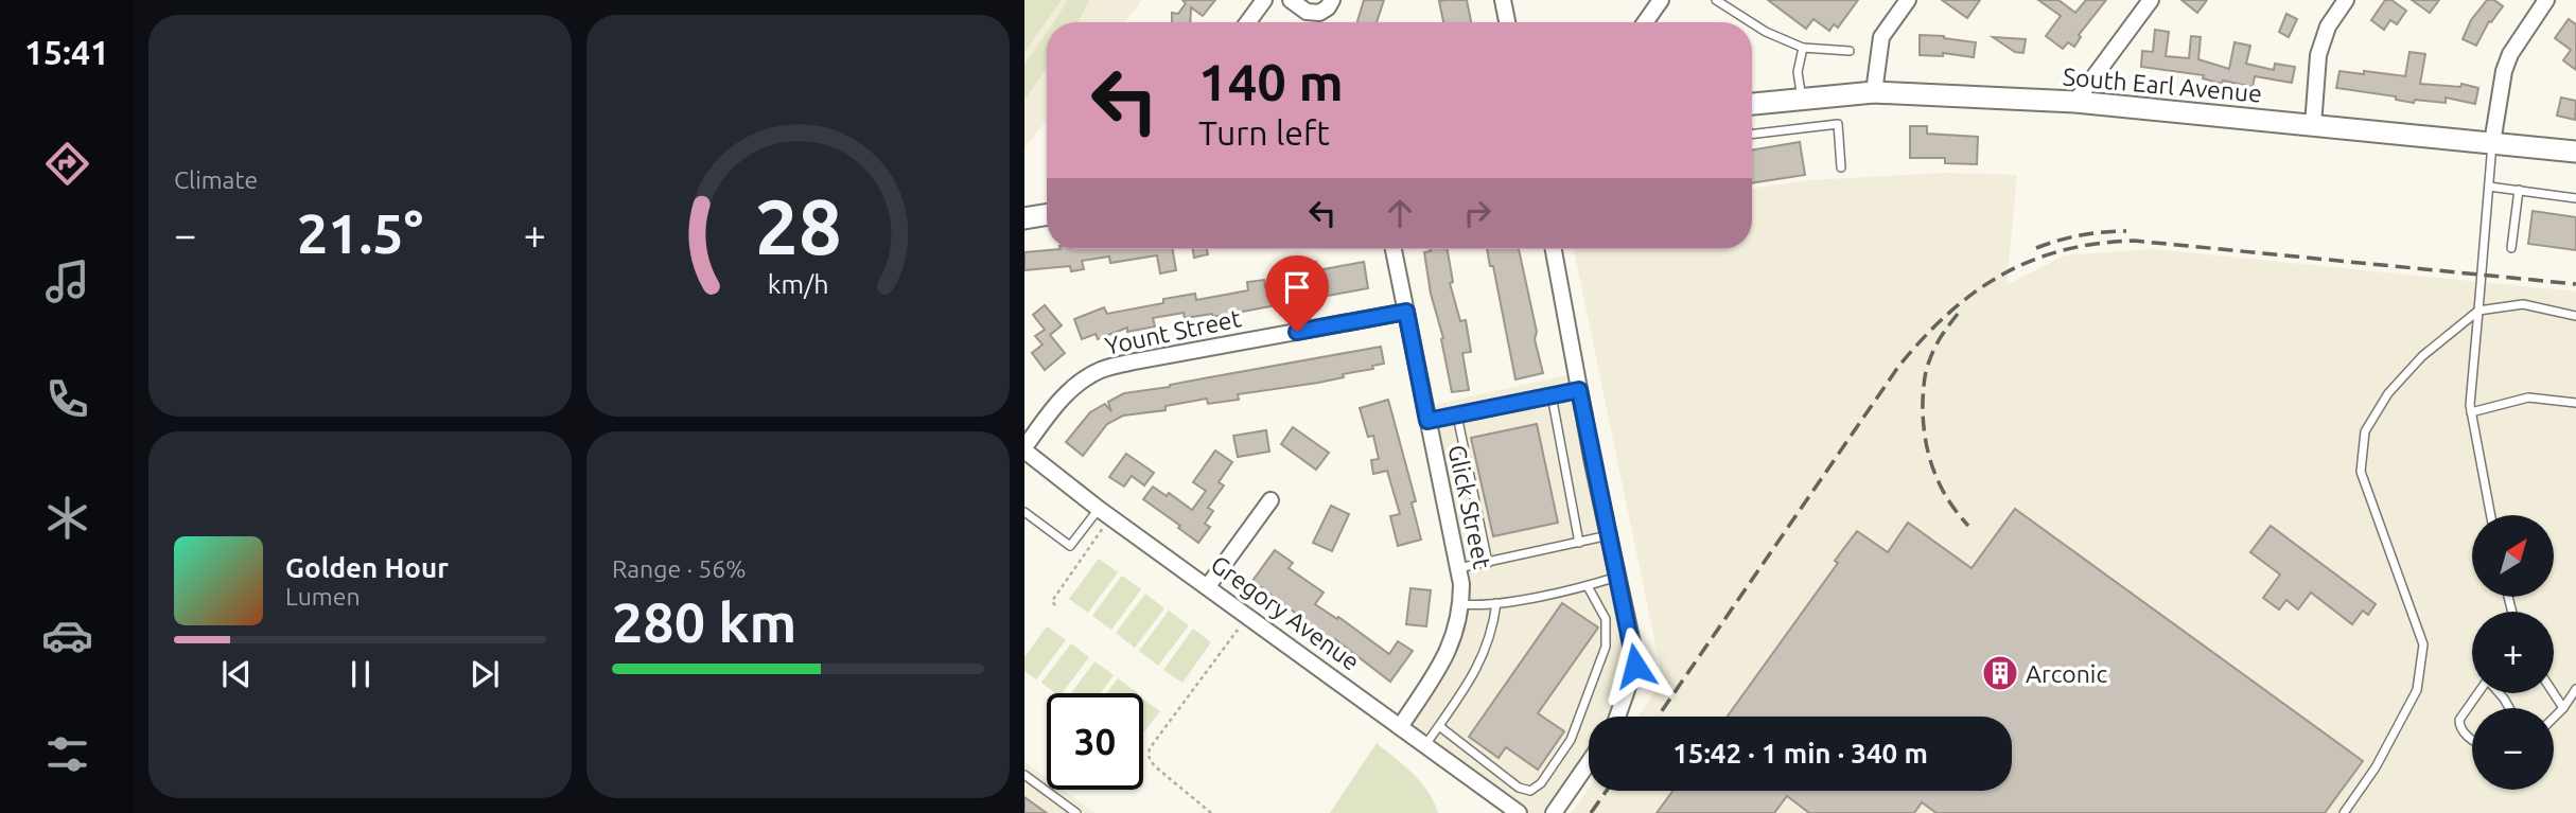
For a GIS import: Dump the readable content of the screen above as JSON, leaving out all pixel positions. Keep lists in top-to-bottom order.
{
  "streets": {
    "street": [
      "South Earl Avenue",
      "Yount Street",
      "Glick Street",
      "Gregory Avenue"
    ]
  },
  "crossings": [
    ["Yount Street", "Glick Street"],
    ["Yount Street", "Gregory Avenue"],
    ["Glick Street", "Gregory Avenue"]
  ],
  "places": {
    "building": ["Arconic"]
  },
  "north": "top right",
  "page": {
    "tabs": "15:41",
    "tile": [
      "Climate",
      ["Range · 56%", "280 km"]
    ],
    "turn": ["140 m", "Turn left"],
    "heat": ["−", "21.5°", "+"],
    "map_buttons": ["+", "−"],
    "song": ["Golden Hour", "Lumen"],
    "limit": "30",
    "trip": "15:42 · 1 min · 340 m",
    "gauge": ["28", "km/h"]
  }
}
